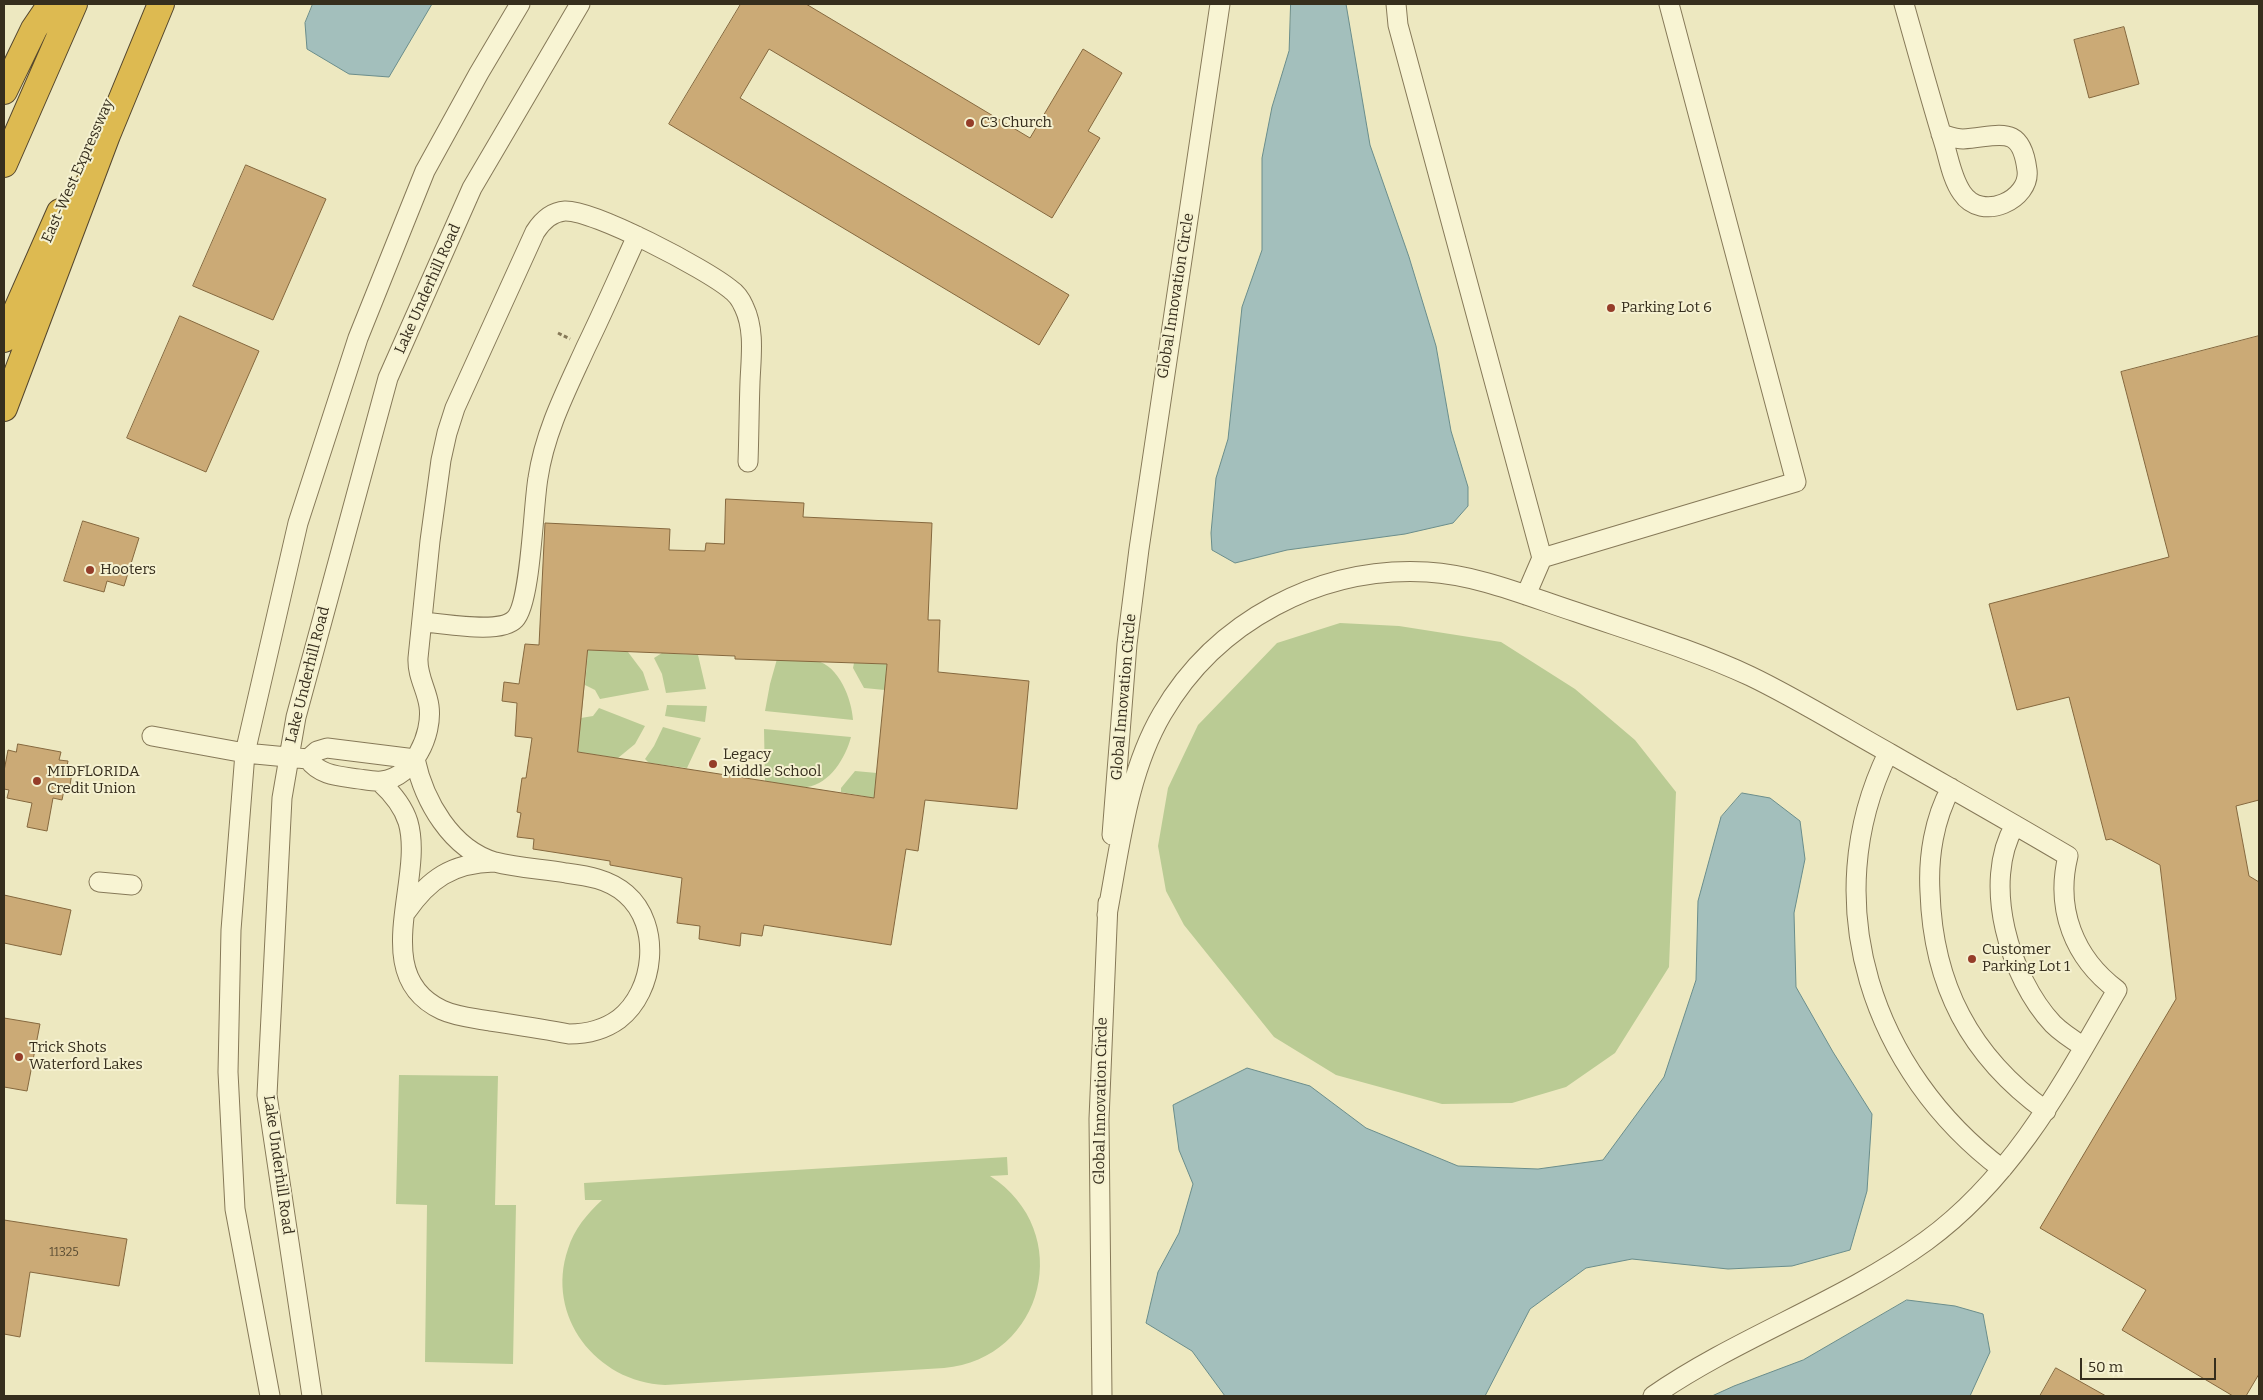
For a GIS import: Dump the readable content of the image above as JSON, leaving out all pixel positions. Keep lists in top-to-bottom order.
{
  "streets": {
    "highway": ["East-West Expressway"],
    "street": ["Lake Underhill Road", "Global Innovation Circle"]
  },
  "places": [
    "C3 Church",
    "Parking Lot 6",
    "Hooters",
    "Legacy Middle School",
    "MIDFLORIDA Credit Union",
    "Customer Parking Lot 1",
    "Trick Shots Waterford Lakes"
  ],
  "house_numbers": ["11325"],
  "scale_bar": "50 m"
}
